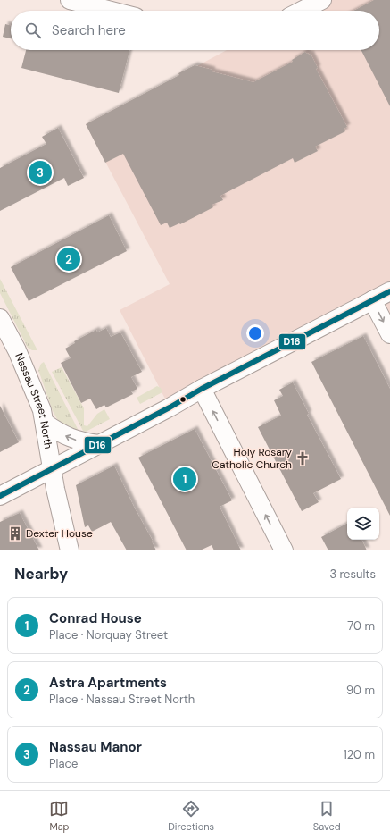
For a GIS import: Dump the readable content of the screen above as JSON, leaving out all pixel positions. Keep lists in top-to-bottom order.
{
  "streets": {
    "street": ["Nassau Street North"]
  },
  "places": {
    "church": ["Holy Rosary Catholic Church"],
    "building": ["Dexter House"]
  },
  "lines": ["transit line D16"],
  "page": {
    "search": "Search here",
    "pins": ["3", "2", "1"],
    "heading": ["Nearby", "3 results"],
    "list": [
      {
        "mark": "1",
        "name": "Conrad House",
        "note": "Place · Norquay Street",
        "value": "70 m"
      },
      {
        "mark": "2",
        "name": "Astra Apartments",
        "note": "Place · Nassau Street North",
        "value": "90 m"
      },
      {
        "mark": "3",
        "name": "Nassau Manor",
        "note": "Place",
        "value": "120 m"
      }
    ],
    "nav": ["Map", "Directions", "Saved"]
  }
}
